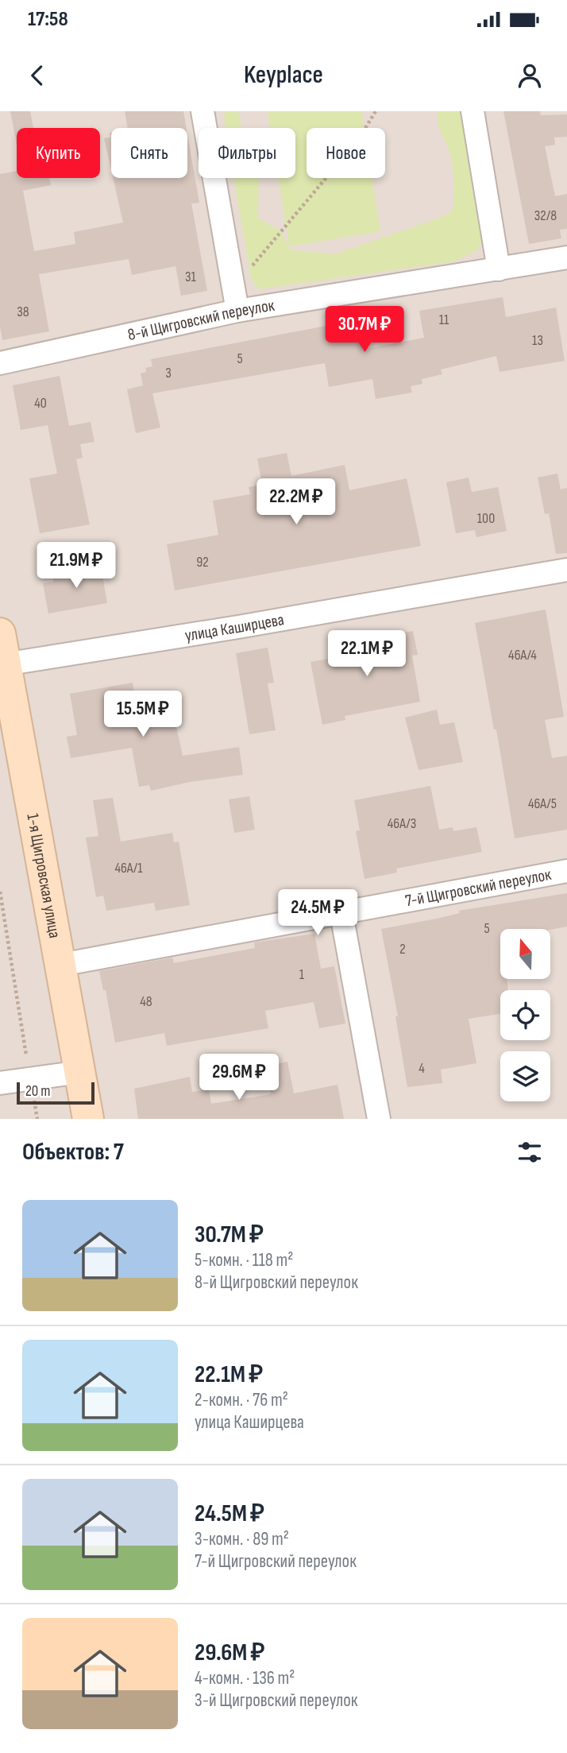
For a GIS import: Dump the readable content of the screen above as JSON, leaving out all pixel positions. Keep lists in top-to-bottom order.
{
  "streets": {
    "street": [
      "8-й Щигровский переулок",
      "улица Каширцева",
      "1-я Щигровская улица",
      "7-й Щигровский переулок"
    ]
  },
  "crossings": [
    ["улица Каширцева", "1-я Щигровская улица"],
    ["1-я Щигровская улица", "7-й Щигровский переулок"]
  ],
  "house_numbers": [
    "32/8",
    "31",
    "38",
    "11",
    "13",
    "5",
    "3",
    "40",
    "100",
    "92",
    "46А/4",
    "46А/5",
    "46А/3",
    "46А/1",
    "5",
    "2",
    "1",
    "48",
    "4"
  ],
  "scale_bar": "20 m",
  "north": "top",
  "page": {
    "status": "17:58",
    "header": "Keyplace",
    "chip": [
      "Купить",
      "Снять",
      "Фильтры",
      "Новое"
    ],
    "price": [
      "30.7M ₽",
      "22.2M ₽",
      "21.9M ₽",
      "22.1M ₽",
      "15.5M ₽",
      "24.5M ₽",
      "29.6M ₽"
    ],
    "scale": "20 m",
    "heading": "Объектов: 7",
    "list": [
      {
        "name": "30.7M ₽",
        "note": "5-комн. · 118 m² · 8-й Щигровский переулок"
      },
      {
        "name": "22.1M ₽",
        "note": "2-комн. · 76 m² · улица Каширцева"
      },
      {
        "name": "24.5M ₽",
        "note": "3-комн. · 89 m² · 7-й Щигровский переулок"
      },
      {
        "name": "29.6M ₽",
        "note": "4-комн. · 136 m² · 3-й Щигровский переулок"
      }
    ]
  }
}
